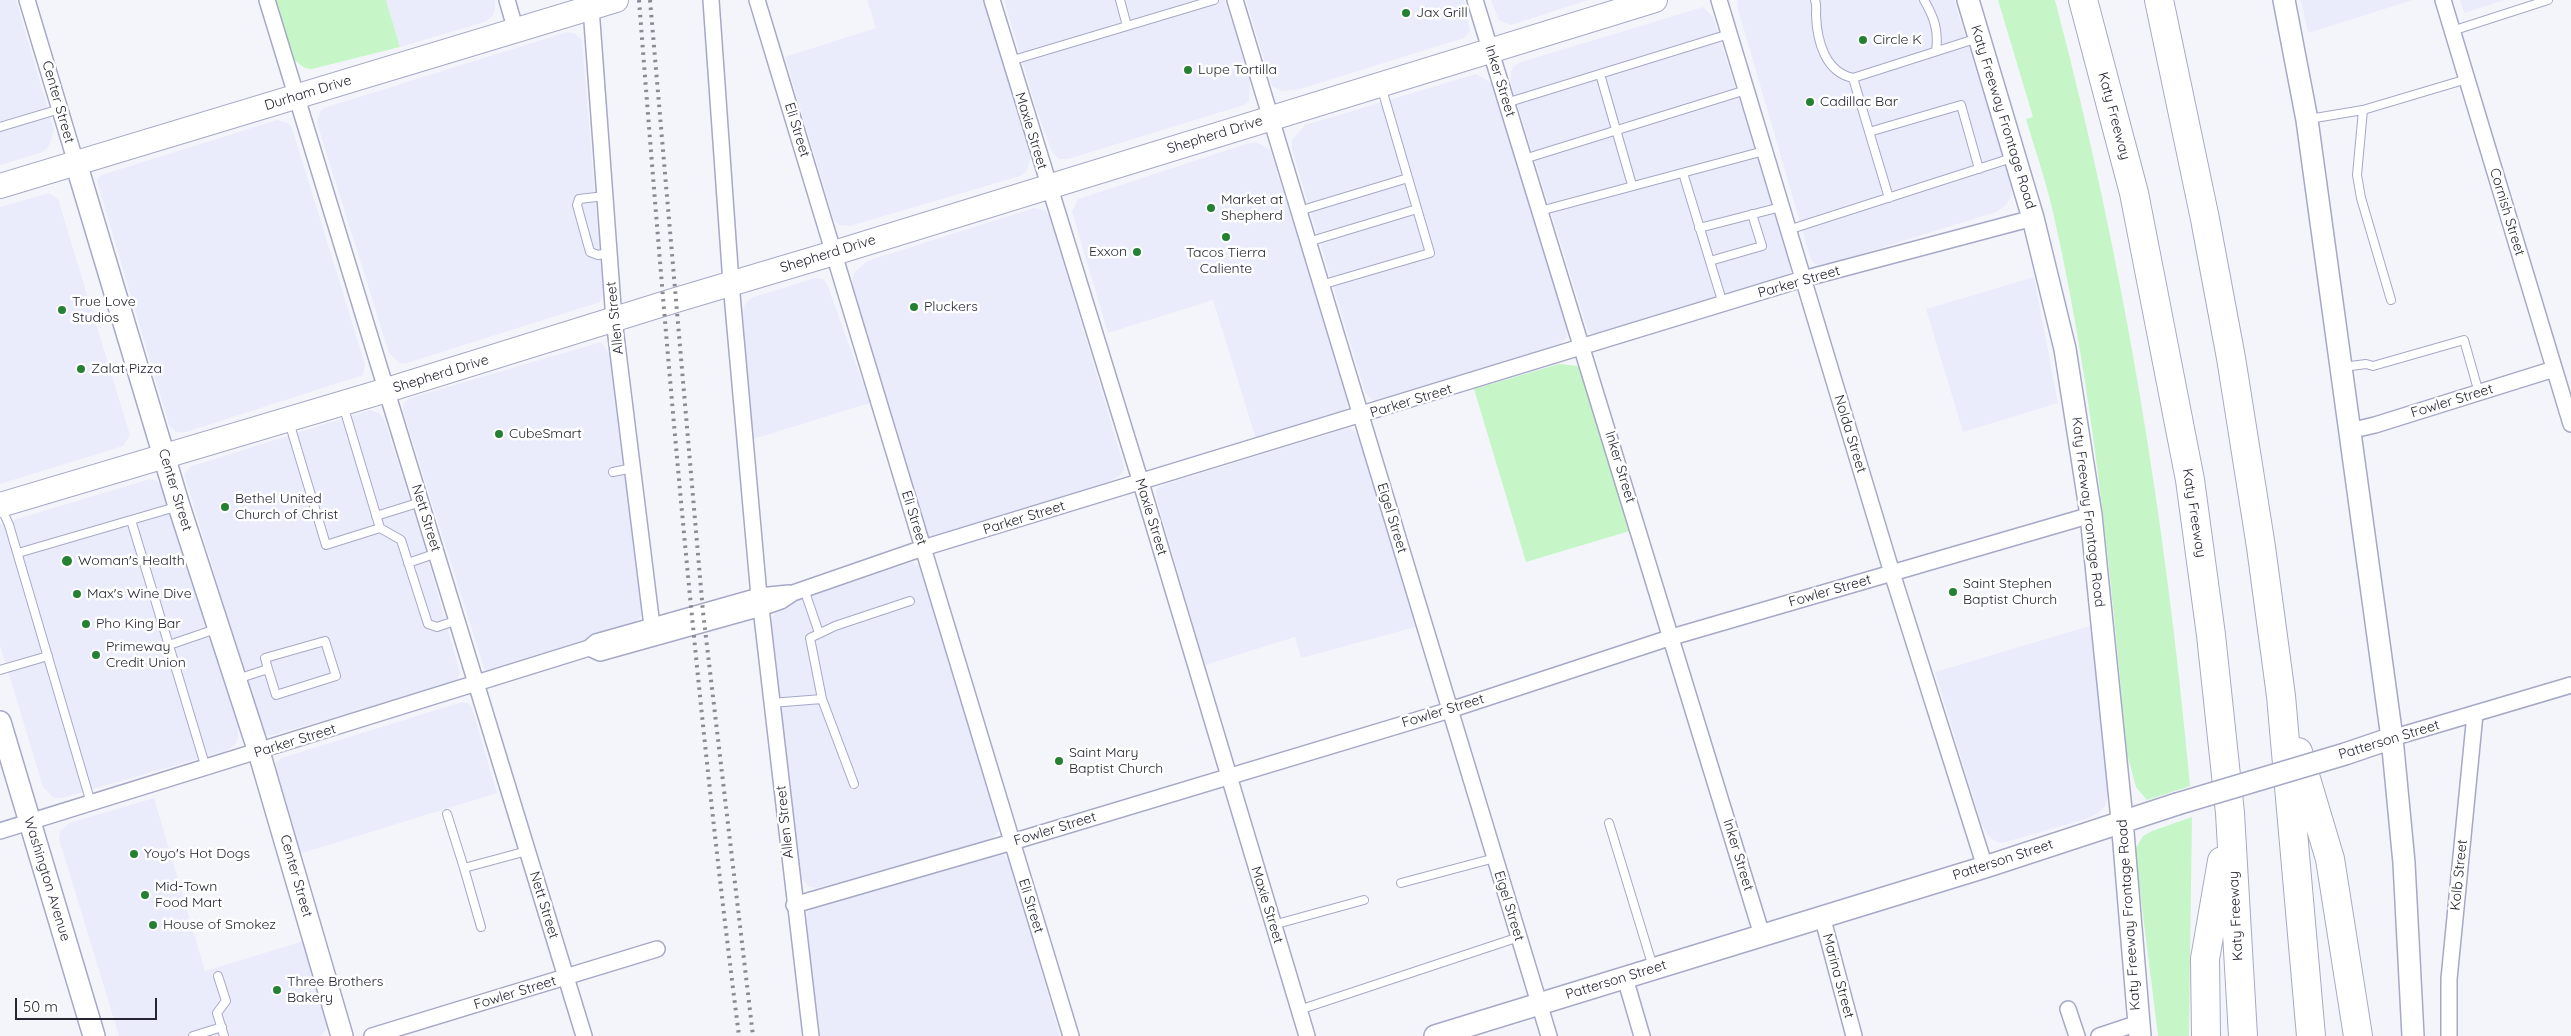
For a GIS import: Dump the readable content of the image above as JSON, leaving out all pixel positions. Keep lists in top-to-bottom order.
{
  "streets": {
    "highway": ["Katy Freeway"],
    "main road": [
      "Durham Drive",
      "Center Street",
      "Katy Freeway Frontage Road",
      "Shepherd Drive",
      "Patterson Street",
      "Washington Avenue"
    ],
    "street": [
      "Inker Street",
      "Eli Street",
      "Maxie Street",
      "Cornish Street",
      "Parker Street",
      "Allen Street",
      "Fowler Street",
      "Nolda Street",
      "Nett Street",
      "Eigel Street",
      "Kolb Street",
      "Marina Street"
    ]
  },
  "crossings": [
    ["Inker Street", "Shepherd Drive"],
    ["Inker Street", "Parker Street"],
    ["Inker Street", "Fowler Street"],
    ["Inker Street", "Patterson Street"],
    ["Durham Drive", "Center Street"],
    ["Durham Drive", "Allen Street"],
    ["Durham Drive", "Nett Street"],
    ["Center Street", "Shepherd Drive"],
    ["Center Street", "Parker Street"],
    ["Katy Freeway Frontage Road", "Parker Street"],
    ["Katy Freeway Frontage Road", "Fowler Street"],
    ["Katy Freeway Frontage Road", "Patterson Street"],
    ["Eli Street", "Shepherd Drive"],
    ["Eli Street", "Parker Street"],
    ["Eli Street", "Fowler Street"],
    ["Maxie Street", "Shepherd Drive"],
    ["Maxie Street", "Parker Street"],
    ["Maxie Street", "Fowler Street"],
    ["Shepherd Drive", "Allen Street"],
    ["Shepherd Drive", "Nett Street"],
    ["Shepherd Drive", "Eigel Street"],
    ["Cornish Street", "Fowler Street"],
    ["Parker Street", "Allen Street"],
    ["Parker Street", "Nolda Street"],
    ["Parker Street", "Nett Street"],
    ["Parker Street", "Eigel Street"],
    ["Parker Street", "Washington Avenue"],
    ["Allen Street", "Fowler Street"],
    ["Fowler Street", "Nolda Street"],
    ["Fowler Street", "Nett Street"],
    ["Fowler Street", "Eigel Street"],
    ["Nolda Street", "Patterson Street"],
    ["Eigel Street", "Patterson Street"],
    ["Patterson Street", "Kolb Street"],
    ["Patterson Street", "Marina Street"]
  ],
  "places": [
    "Jax Grill",
    "Circle K",
    "Lupe Tortilla",
    "Cadillac Bar",
    "Market at Shepherd",
    "Tacos Tierra Caliente",
    "Exxon",
    "Pluckers",
    "True Love Studios",
    "Zalat Pizza",
    "CubeSmart",
    "Bethel United Church of Christ",
    "Woman's Health",
    "Saint Stephen Baptist Church",
    "Max's Wine Dive",
    "Pho King Bar",
    "Primeway Credit Union",
    "Saint Mary Baptist Church",
    "Yoyo's Hot Dogs",
    "Mid-Town Food Mart",
    "House of Smokez",
    "Three Brothers Bakery"
  ],
  "scale_bar": "50 m"
}
